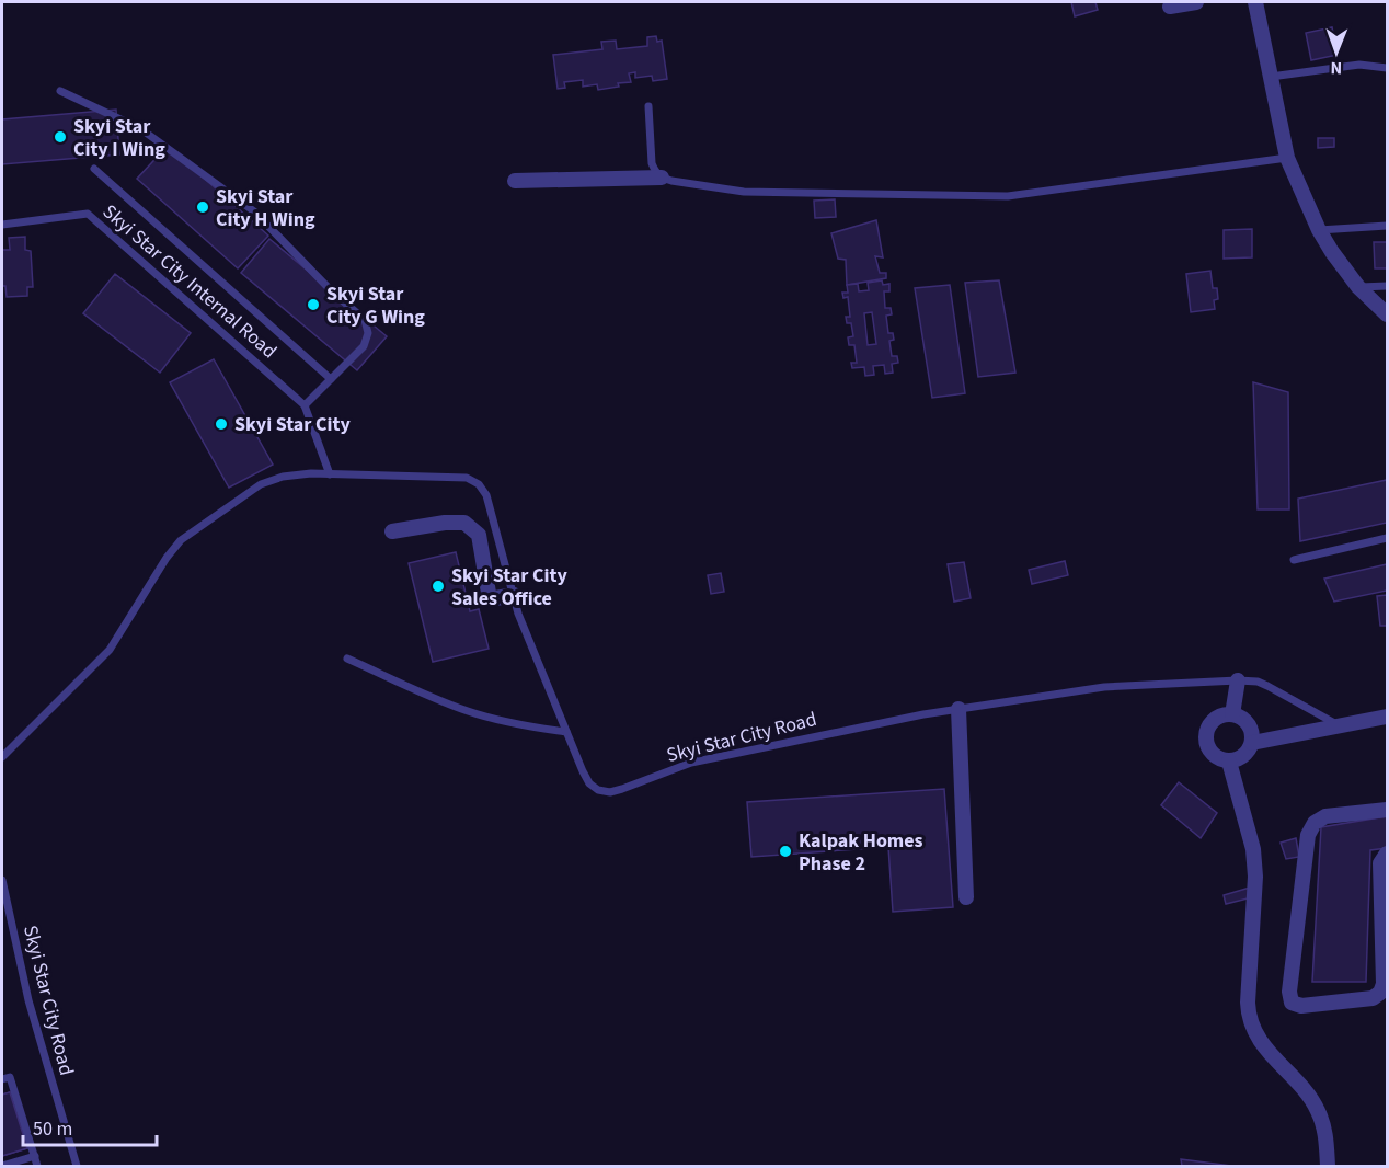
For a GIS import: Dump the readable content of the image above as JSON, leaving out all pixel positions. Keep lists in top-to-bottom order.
{
  "streets": {
    "lane": ["Skyi Star City Internal Road", "Skyi Star City Road"]
  },
  "crossings": [
    ["Skyi Star City Internal Road", "Skyi Star City Road"]
  ],
  "places": [
    "Skyi Star City I Wing",
    "Skyi Star City H Wing",
    "Skyi Star City G Wing",
    "Skyi Star City",
    "Skyi Star City Sales Office",
    "Kalpak Homes Phase 2"
  ],
  "scale_bar": "50 m",
  "north": "bottom"
}
